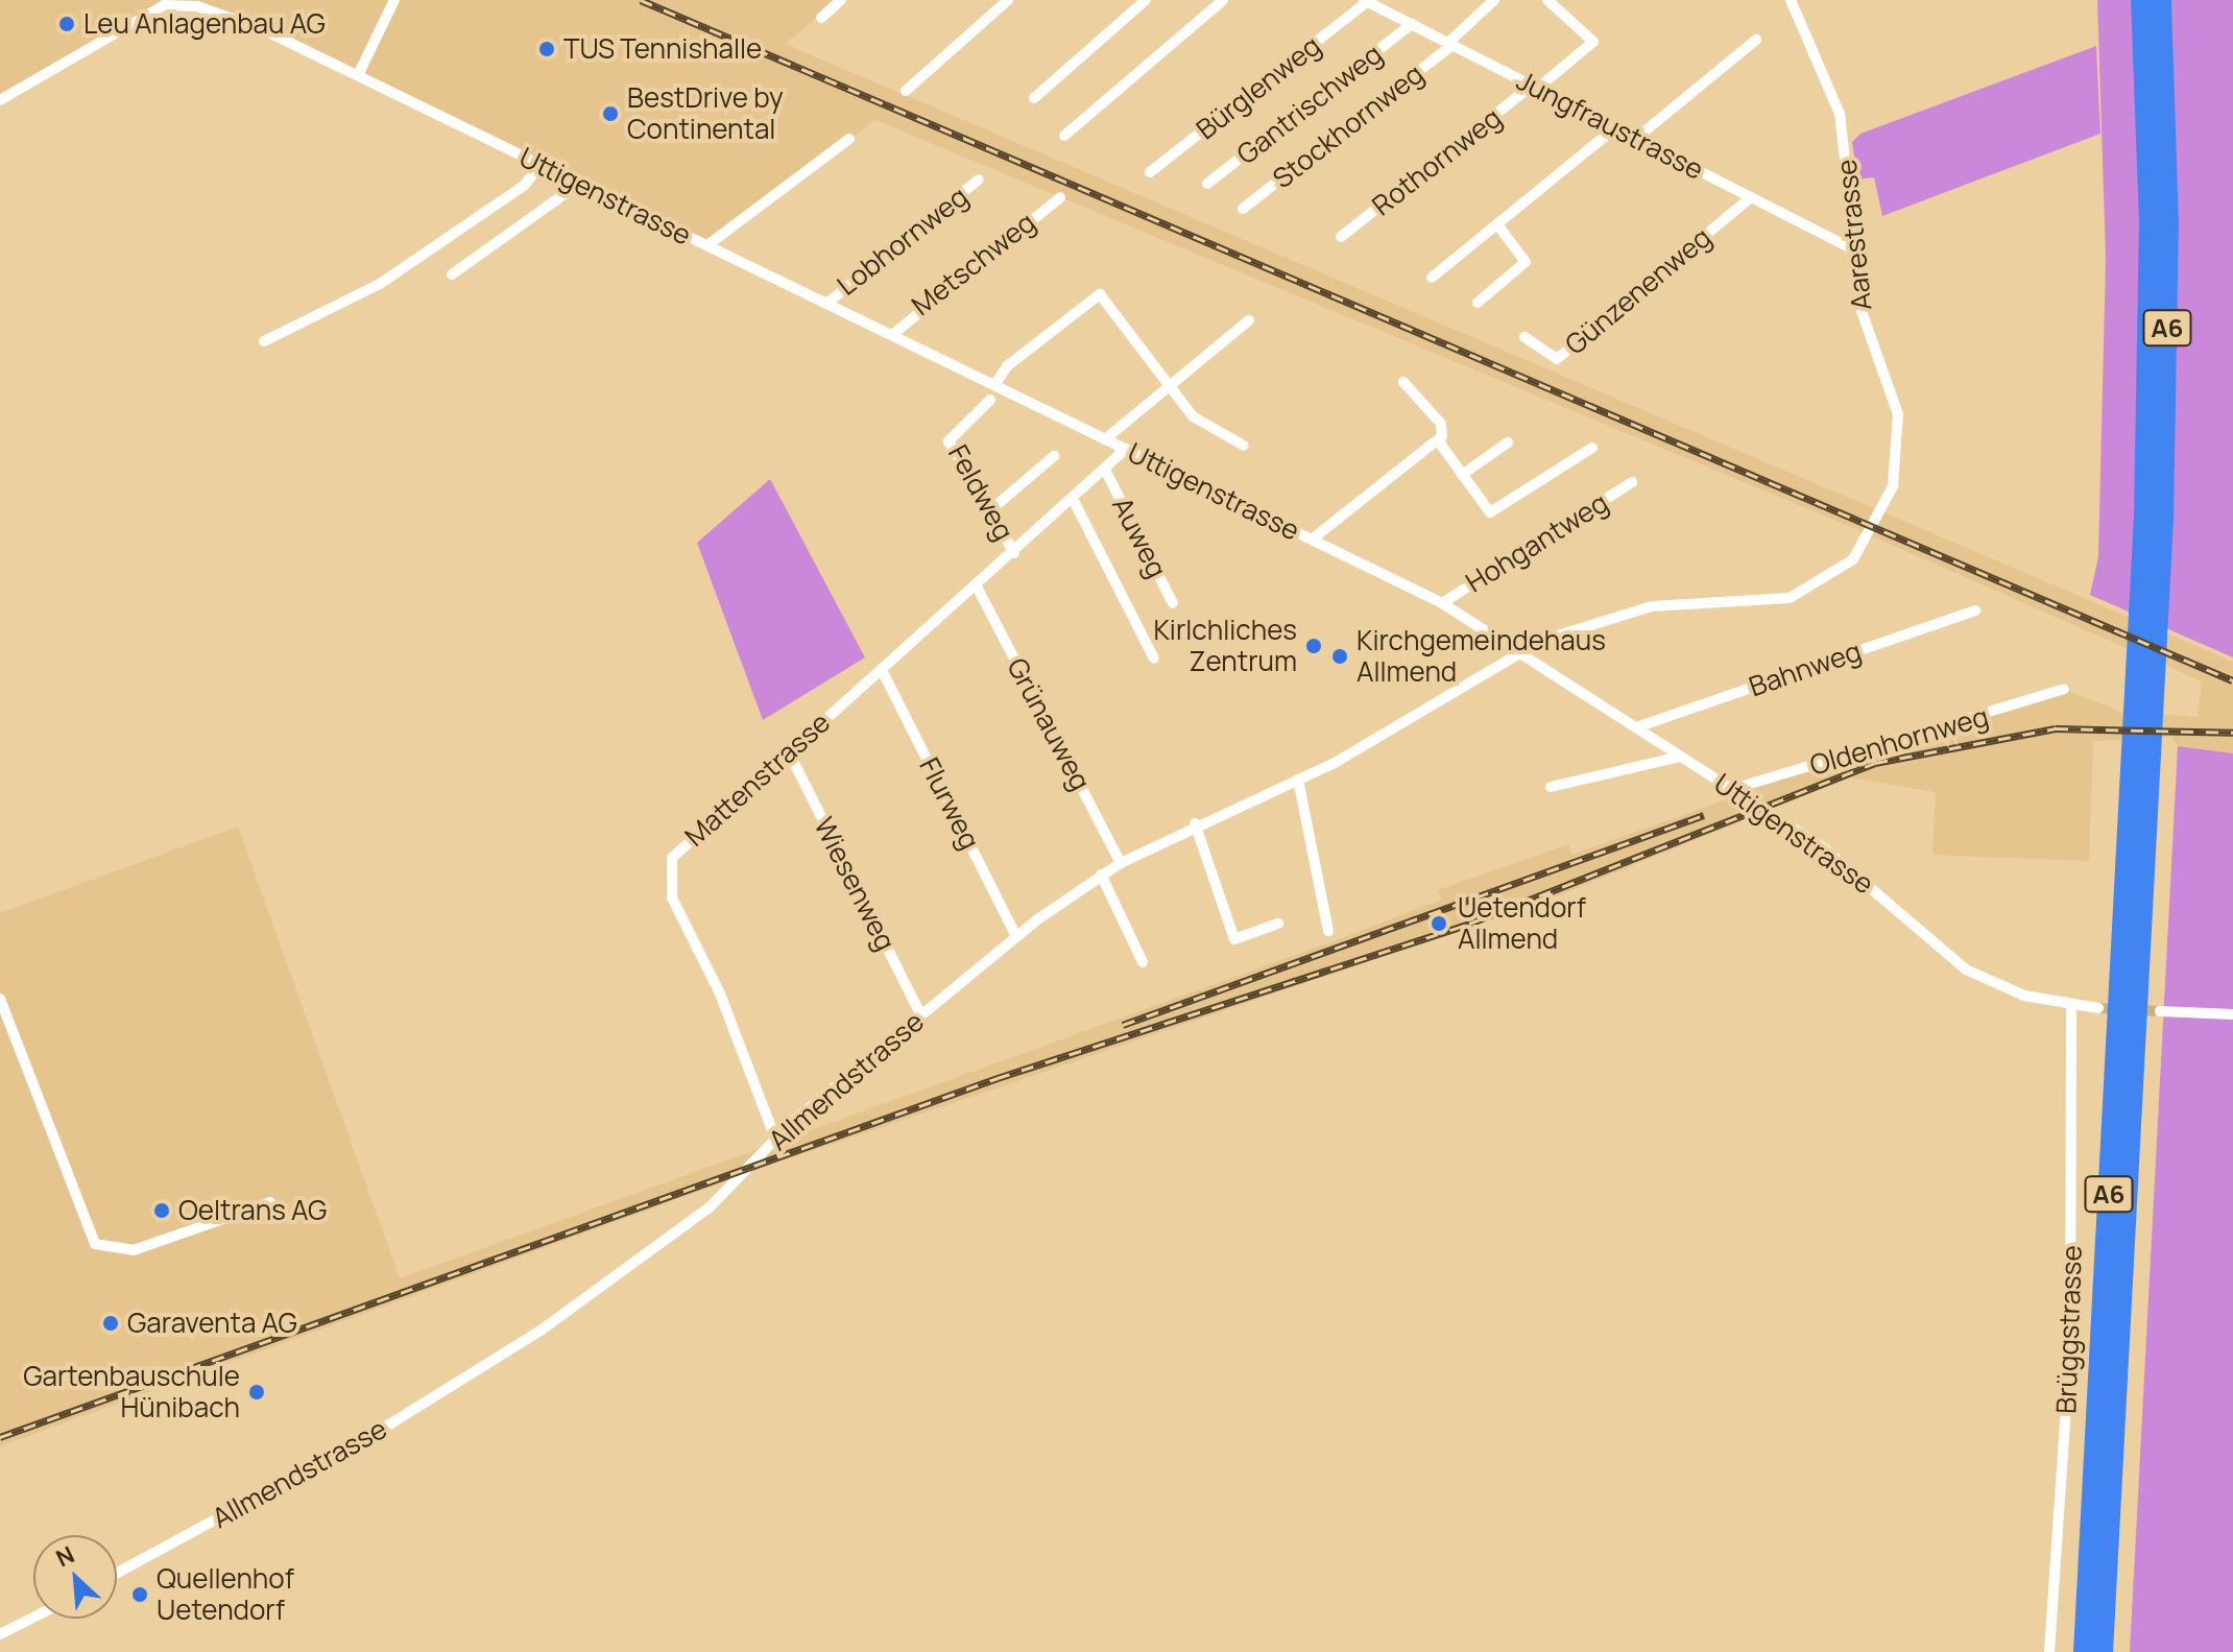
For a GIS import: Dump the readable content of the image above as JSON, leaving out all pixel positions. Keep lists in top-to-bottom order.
{
  "streets": {
    "highway": ["A6"],
    "street": [
      "Bürglenweg",
      "Gantrischweg",
      "Jungfraustrasse",
      "Stockhornweg",
      "Rothornweg",
      "Uttigenstrasse",
      "Aarestrasse",
      "Lobhornweg",
      "Metschweg",
      "Günzenenweg",
      "Feldweg",
      "Auweg",
      "Hohgantweg",
      "Bahnweg",
      "Grünauweg",
      "Oldenhornweg",
      "Mattenstrasse",
      "Flurweg",
      "Wiesenweg",
      "Allmendstrasse",
      "Brüggstrasse"
    ]
  },
  "crossings": [
    ["Bürglenweg", "Jungfraustrasse"],
    ["Gantrischweg", "Jungfraustrasse"],
    ["Jungfraustrasse", "Stockhornweg"],
    ["Jungfraustrasse", "Rothornweg"],
    ["Jungfraustrasse", "Aarestrasse"],
    ["Jungfraustrasse", "Günzenenweg"],
    ["Uttigenstrasse", "Aarestrasse"],
    ["Uttigenstrasse", "Lobhornweg"],
    ["Uttigenstrasse", "Metschweg"],
    ["Uttigenstrasse", "Hohgantweg"],
    ["Uttigenstrasse", "Bahnweg"],
    ["Uttigenstrasse", "Oldenhornweg"],
    ["Uttigenstrasse", "Mattenstrasse"],
    ["Uttigenstrasse", "Allmendstrasse"],
    ["Uttigenstrasse", "Brüggstrasse"],
    ["Aarestrasse", "Allmendstrasse"],
    ["Feldweg", "Mattenstrasse"],
    ["Auweg", "Mattenstrasse"],
    ["Grünauweg", "Mattenstrasse"],
    ["Grünauweg", "Allmendstrasse"],
    ["Mattenstrasse", "Flurweg"],
    ["Mattenstrasse", "Wiesenweg"],
    ["Mattenstrasse", "Allmendstrasse"],
    ["Flurweg", "Allmendstrasse"],
    ["Wiesenweg", "Allmendstrasse"]
  ],
  "places": [
    "Leu Anlagenbau AG",
    "TUS Tennishalle",
    "BestDrive by Continental",
    "Kirlchliches Zentrum",
    "Kirchgemeindehaus Allmend",
    "Uetendorf Allmend",
    "Oeltrans AG",
    "Garaventa AG",
    "Gartenbauschule Hünibach",
    "Quellenhof Uetendorf"
  ],
  "north": "top left"
}
